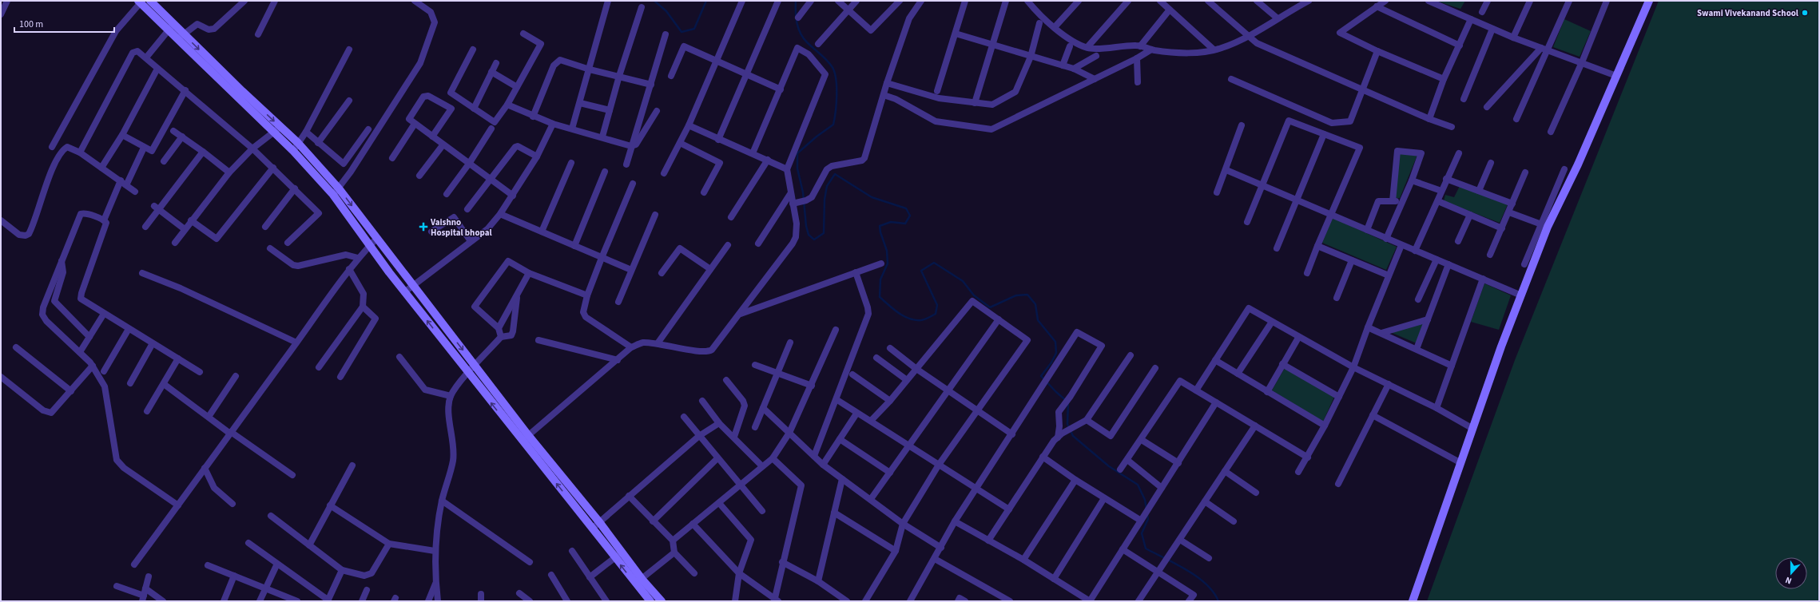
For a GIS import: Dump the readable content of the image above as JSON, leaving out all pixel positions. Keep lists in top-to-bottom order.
{
  "places": {
    "other": ["Swami Vivekanand School"],
    "health": ["Vaishno Hospital bhopal"]
  },
  "scale_bar": "100 m",
  "north": "bottom"
}
